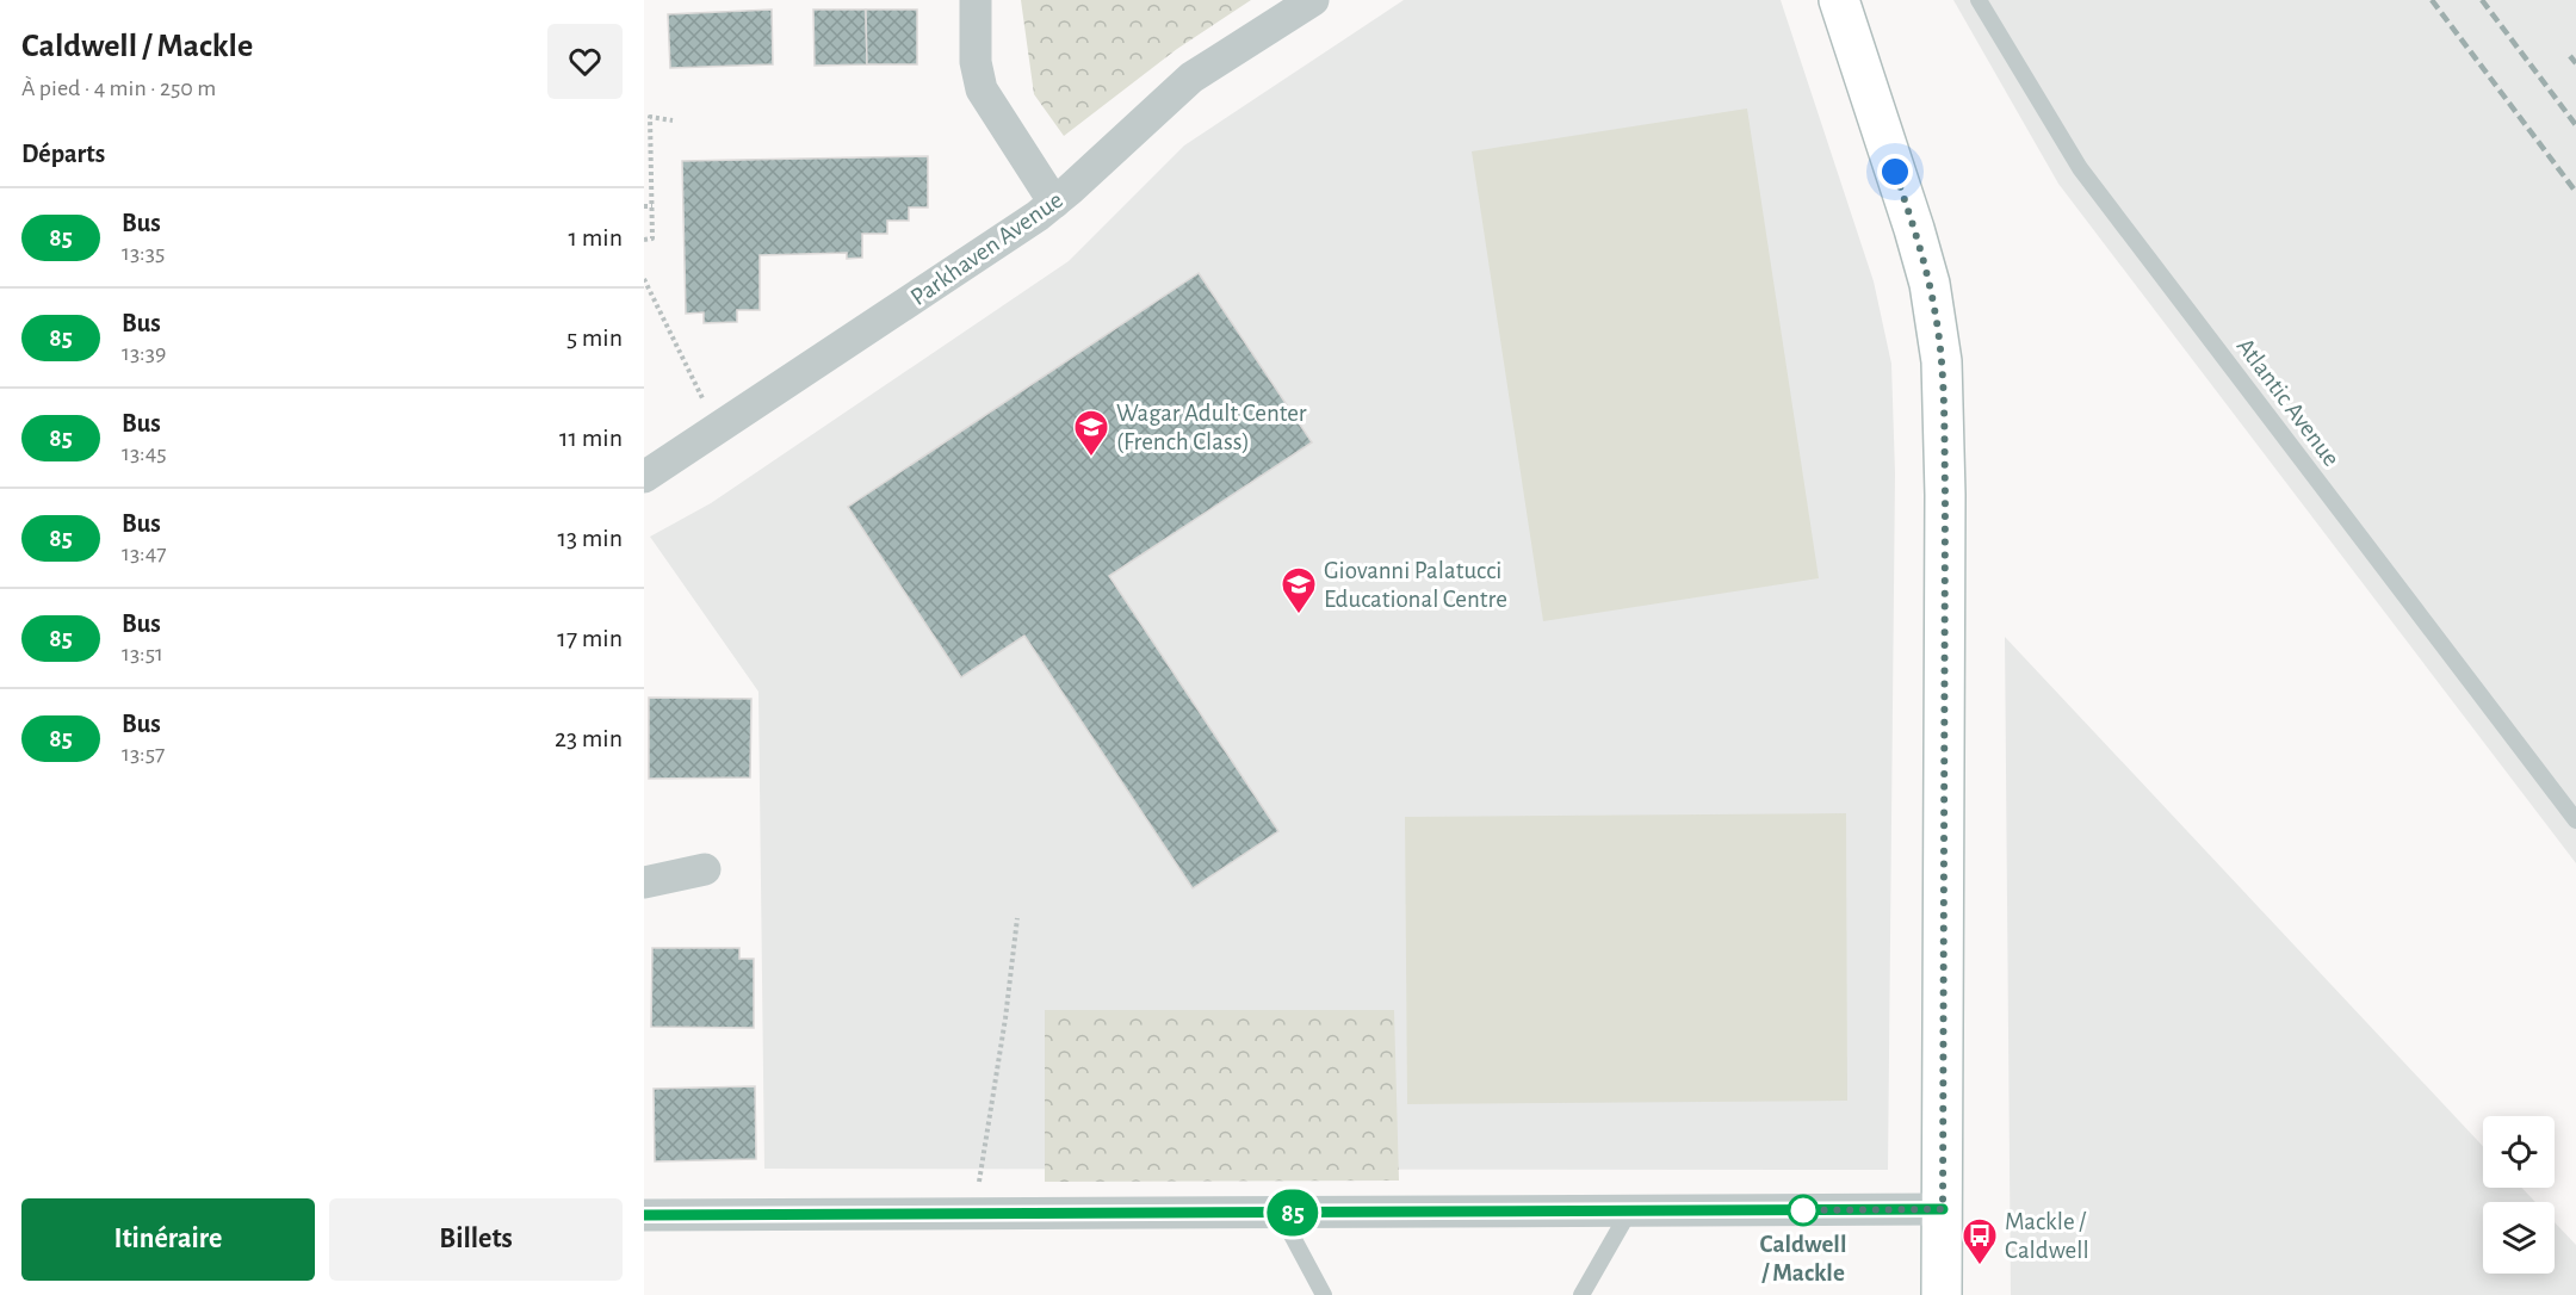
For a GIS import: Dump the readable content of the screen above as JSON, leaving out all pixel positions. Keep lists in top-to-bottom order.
{
  "streets": {
    "street": ["Parkhaven Avenue"],
    "lane": ["Atlantic Avenue"]
  },
  "places": {
    "school or university": ["Wagar Adult Center (French Class)", "Giovanni Palatucci Educational Centre"],
    "other": ["Caldwell / Mackle"],
    "bus stop": ["Mackle / Caldwell"]
  },
  "lines": ["bus line 85"],
  "page": {
    "heading": [
      ["Caldwell / Mackle", "À pied · 4 min · 250 m"],
      "Départs"
    ],
    "on_map": "85",
    "list": [
      {
        "mark": "85",
        "name": "Bus",
        "note": "13:35",
        "value": "1 min"
      },
      {
        "mark": "85",
        "name": "Bus",
        "note": "13:39",
        "value": "5 min"
      },
      {
        "mark": "85",
        "name": "Bus",
        "note": "13:45",
        "value": "11 min"
      },
      {
        "mark": "85",
        "name": "Bus",
        "note": "13:47",
        "value": "13 min"
      },
      {
        "mark": "85",
        "name": "Bus",
        "note": "13:51",
        "value": "17 min"
      },
      {
        "mark": "85",
        "name": "Bus",
        "note": "13:57",
        "value": "23 min"
      }
    ],
    "buttons": ["Itinéraire", "Billets"]
  }
}
